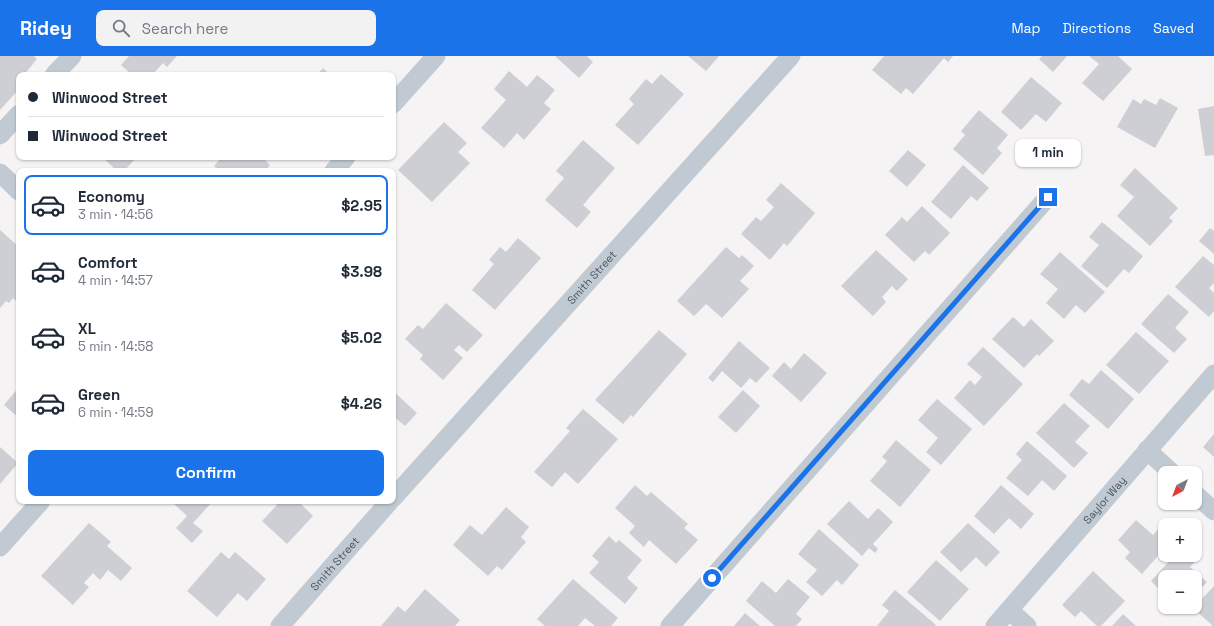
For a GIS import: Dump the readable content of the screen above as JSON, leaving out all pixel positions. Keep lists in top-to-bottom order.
{
  "streets": {
    "street": ["Smith Street", "Saylor Way"]
  },
  "north": "bottom left",
  "page": {
    "header": "Ridey",
    "search": "Search here",
    "nav": ["Map", "Directions", "Saved"],
    "banner": ["Winwood Street", "Winwood Street"],
    "bubble": "1 min",
    "list": [
      {
        "name": "Economy",
        "note": "3 min · 14:56",
        "value": "$2.95"
      },
      {
        "name": "Comfort",
        "note": "4 min · 14:57",
        "value": "$3.98"
      },
      {
        "name": "XL",
        "note": "5 min · 14:58",
        "value": "$5.02"
      },
      {
        "name": "Green",
        "note": "6 min · 14:59",
        "value": "$4.26"
      }
    ],
    "buttons": "Confirm",
    "map_buttons": ["+", "−"]
  }
}
